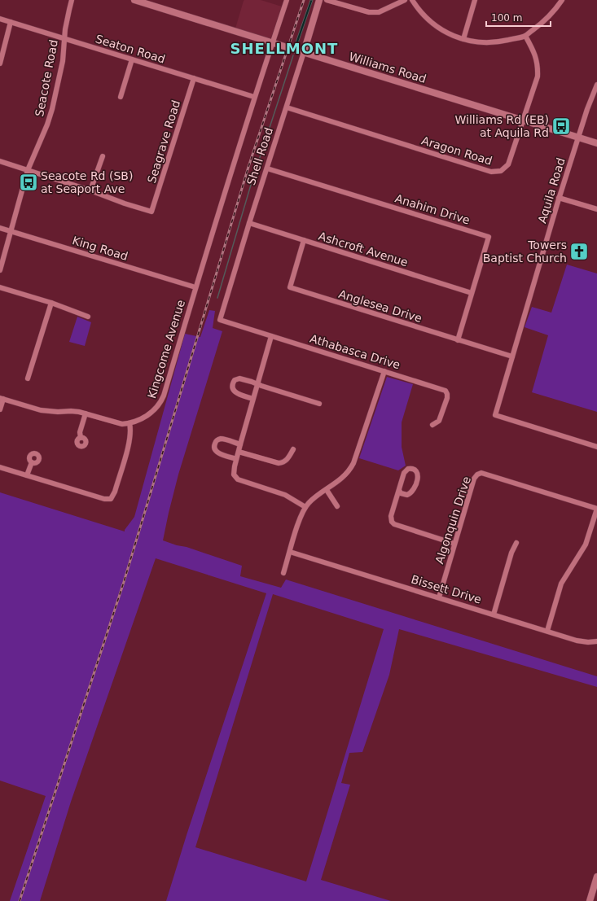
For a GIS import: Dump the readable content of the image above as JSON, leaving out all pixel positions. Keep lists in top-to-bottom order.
{
  "streets": {
    "street": [
      "Seaton Road",
      "Williams Road",
      "Seacote Road",
      "Seagrave Road",
      "Aragon Road",
      "Shell Road",
      "Aquila Road",
      "Anahim Drive",
      "King Road",
      "Ashcroft Avenue",
      "Anglesea Drive",
      "Kingcome Avenue",
      "Athabasca Drive",
      "Algonquin Drive",
      "Bissett Drive"
    ]
  },
  "crossings": [
    ["Seaton Road", "Seacote Road"],
    ["Seaton Road", "Seagrave Road"],
    ["Seaton Road", "Shell Road"],
    ["Williams Road", "Aragon Road"],
    ["Williams Road", "Shell Road"],
    ["Williams Road", "Aquila Road"],
    ["Seacote Road", "King Road"],
    ["Aragon Road", "Shell Road"],
    ["Shell Road", "Anahim Drive"],
    ["Shell Road", "King Road"],
    ["Shell Road", "Ashcroft Avenue"],
    ["Shell Road", "Kingcome Avenue"],
    ["Shell Road", "Athabasca Drive"],
    ["Aquila Road", "Anglesea Drive"],
    ["Anahim Drive", "Ashcroft Avenue"],
    ["Anahim Drive", "Anglesea Drive"],
    ["King Road", "Kingcome Avenue"],
    ["Ashcroft Avenue", "Anglesea Drive"],
    ["Algonquin Drive", "Bissett Drive"]
  ],
  "districts": ["SHELLMONT"],
  "places": {
    "bus stop": ["Williams Rd (EB) at Aquila Rd", "Seacote Rd (SB) at Seaport Ave"],
    "church": ["Towers Baptist Church"]
  },
  "scale_bar": "100 m"
}
